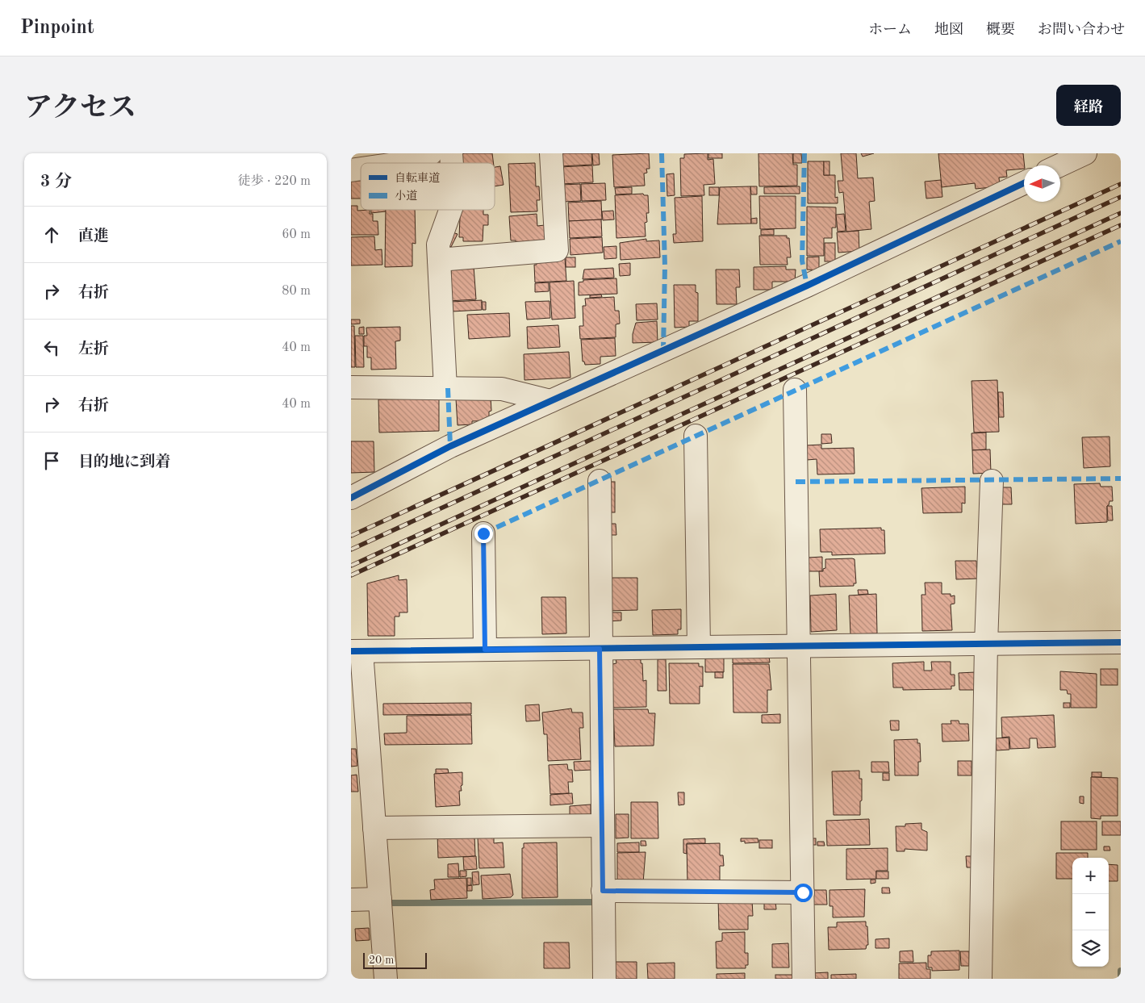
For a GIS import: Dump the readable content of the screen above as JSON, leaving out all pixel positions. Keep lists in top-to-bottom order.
{
  "legend": ["自転車道", "小道"],
  "scale_bar": "20 m",
  "north": "left",
  "page": {
    "header": "Pinpoint",
    "nav": [
      "ホーム",
      "地図",
      "概要",
      "お問い合わせ"
    ],
    "title": "アクセス",
    "buttons": "経路",
    "heading": ["3 分", "徒歩 · 220 m"],
    "list": [
      ["直進", "60 m"],
      ["右折", "80 m"],
      ["左折", "40 m"],
      ["右折", "40 m"],
      "目的地に到着"
    ],
    "map_buttons": ["+", "−"],
    "scale": "20 m"
  }
}
